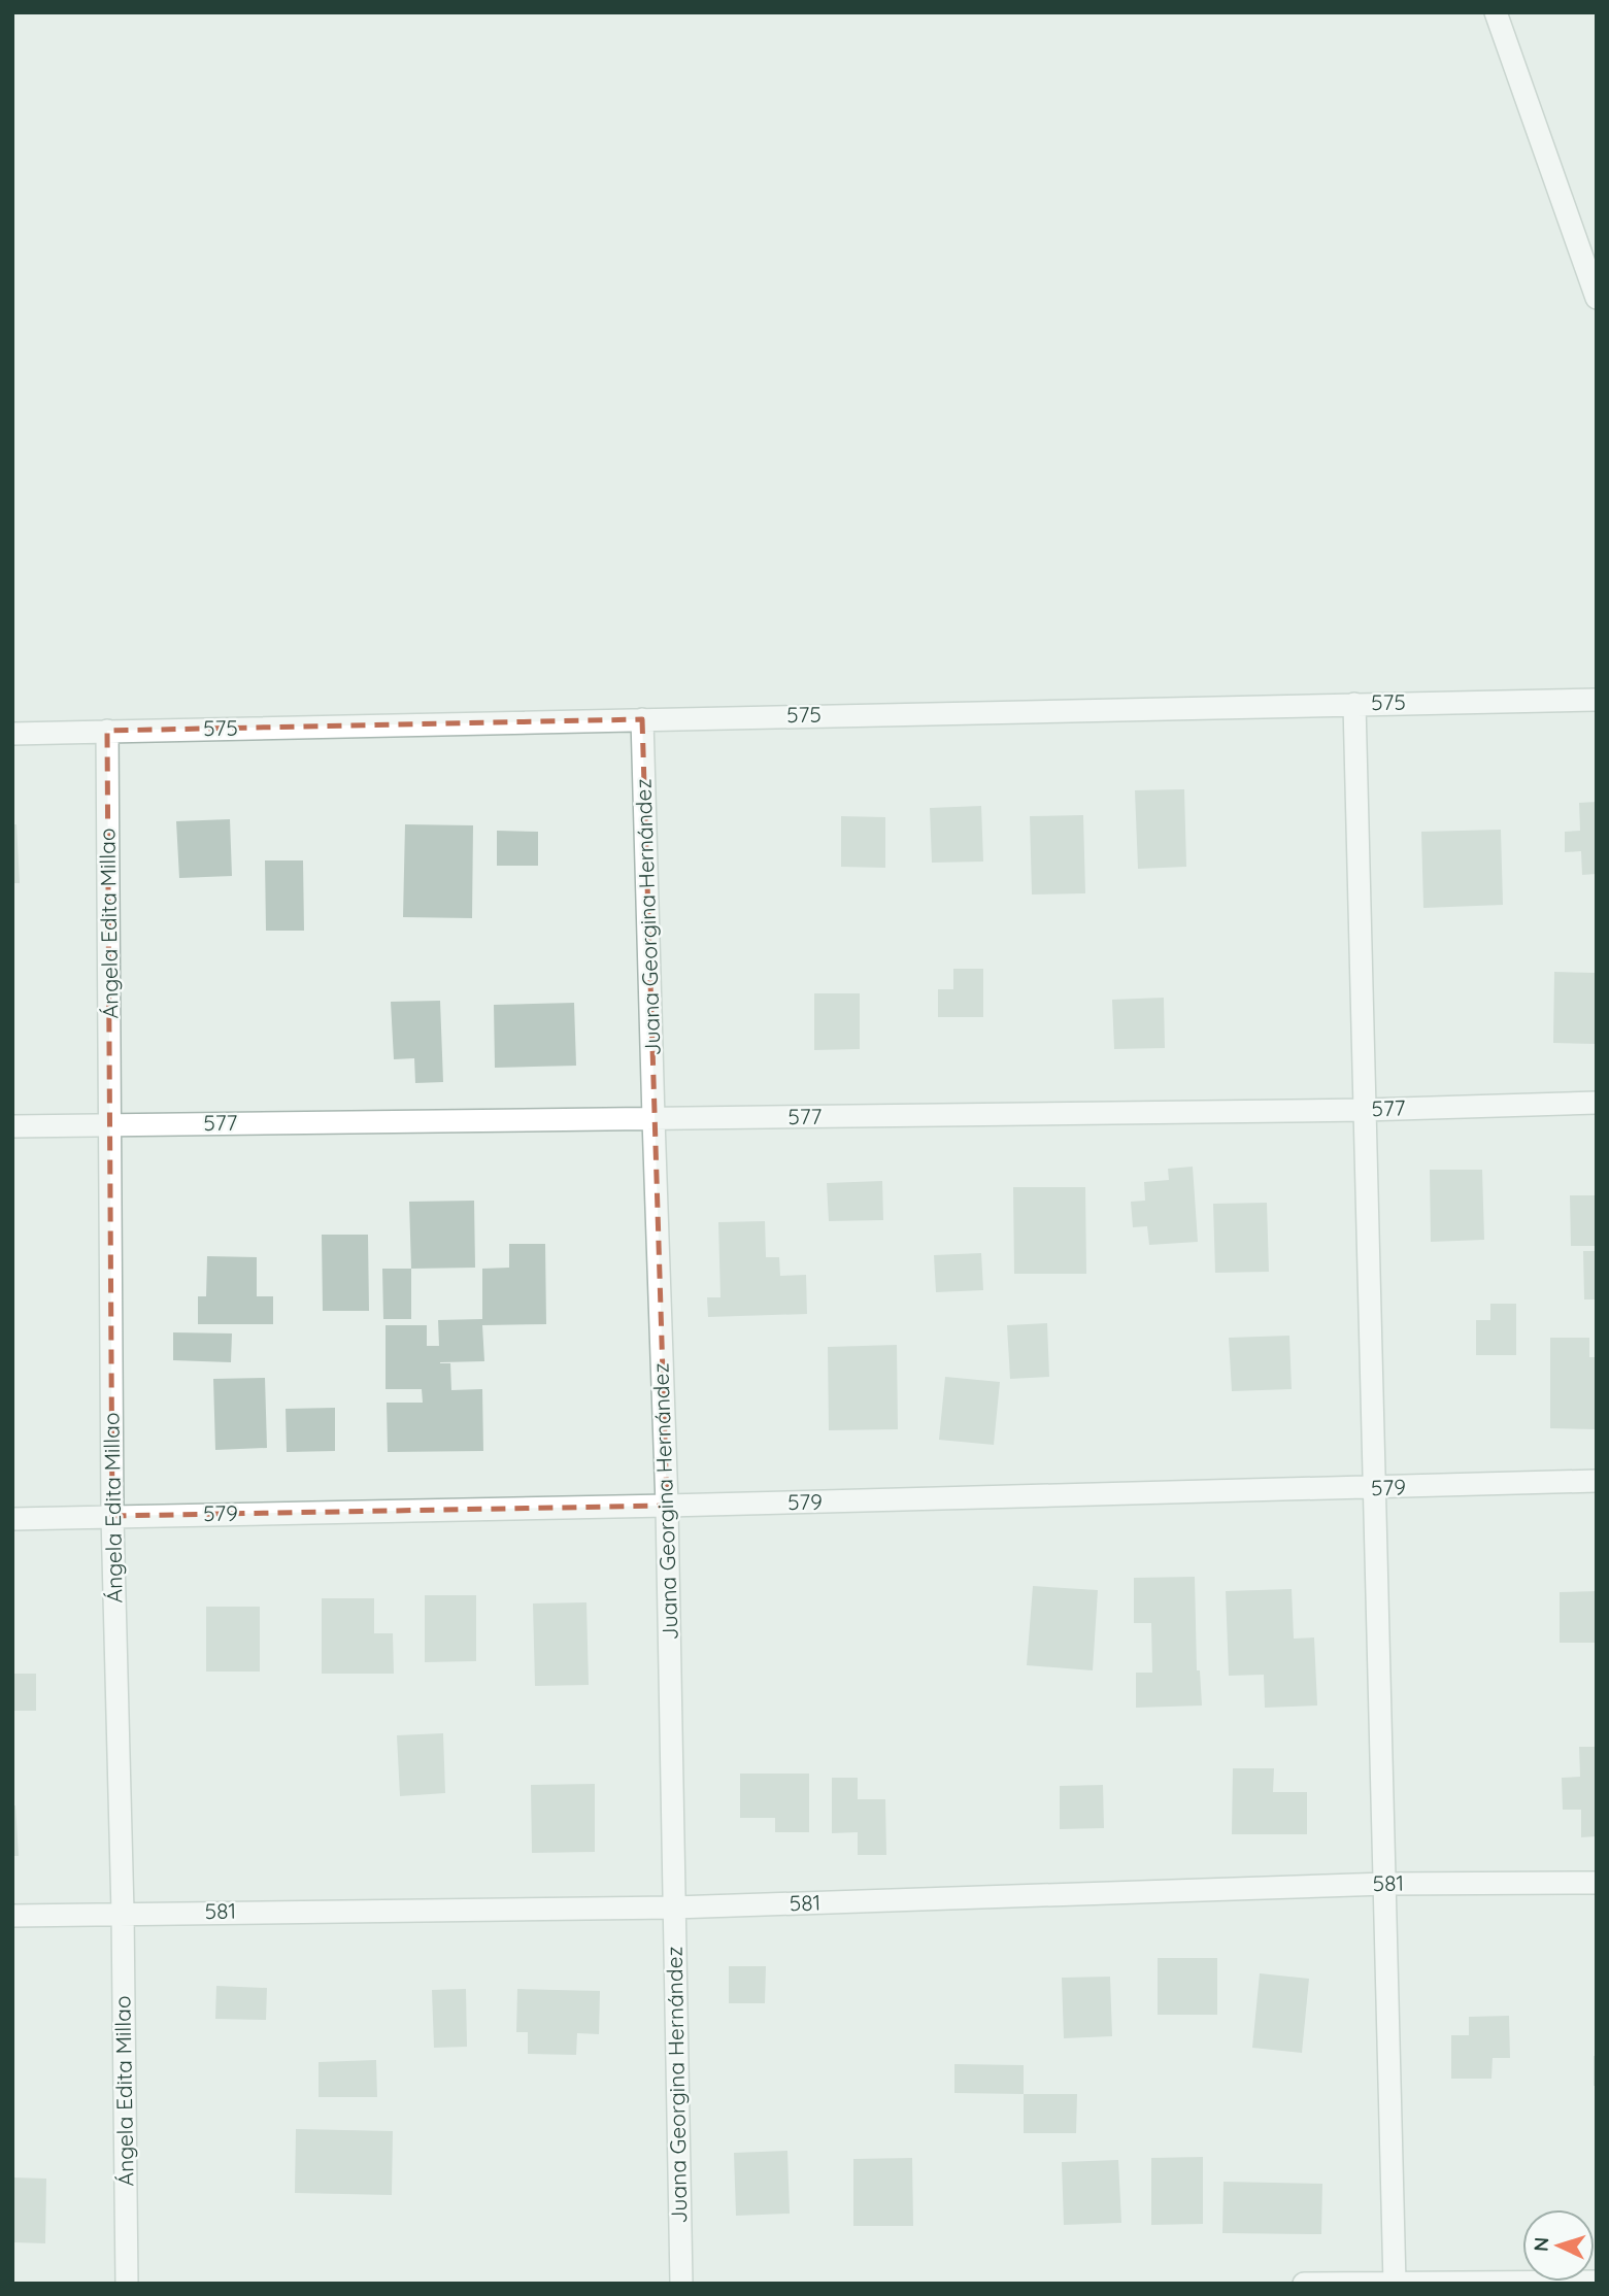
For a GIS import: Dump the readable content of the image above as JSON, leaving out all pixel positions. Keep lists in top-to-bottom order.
{
  "streets": {
    "street": [
      "575",
      "Juana Georgina Hernández",
      "Ángela Edita Millao",
      "577",
      "579",
      "581"
    ]
  },
  "crossings": [
    ["575", "Juana Georgina Hernández"],
    ["575", "Ángela Edita Millao"],
    ["Juana Georgina Hernández", "577"],
    ["Juana Georgina Hernández", "579"],
    ["Juana Georgina Hernández", "581"],
    ["Ángela Edita Millao", "577"],
    ["Ángela Edita Millao", "579"],
    ["Ángela Edita Millao", "581"]
  ],
  "north": "left"
}
